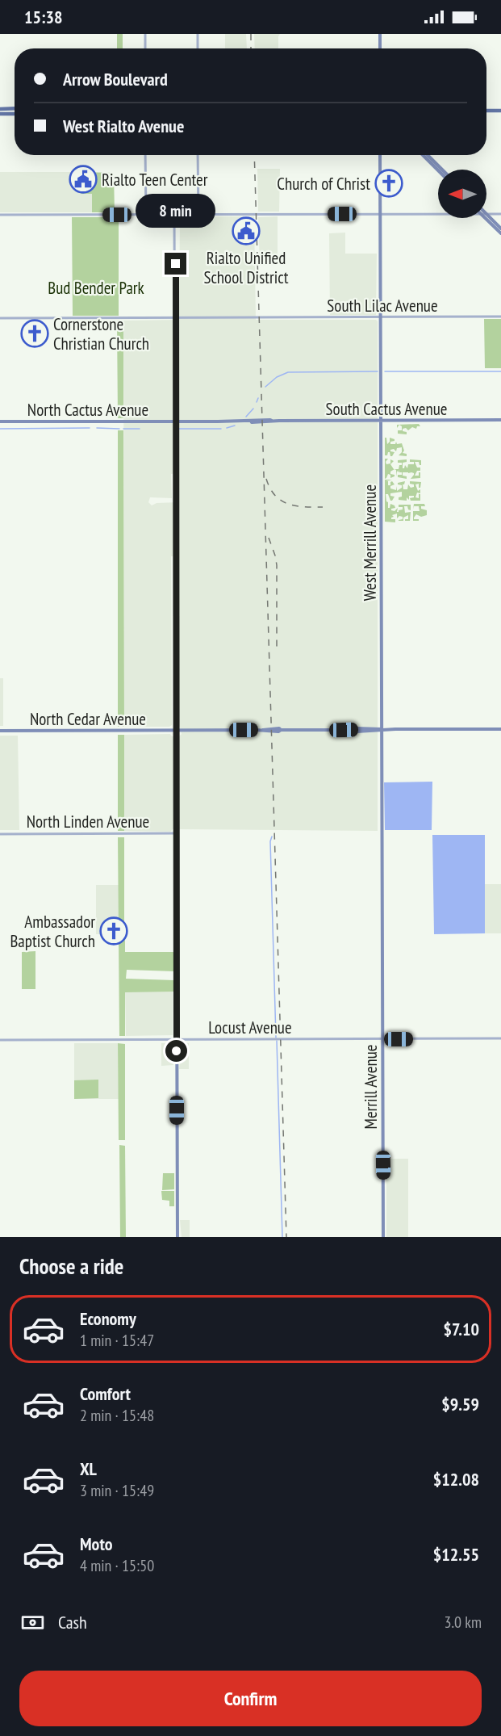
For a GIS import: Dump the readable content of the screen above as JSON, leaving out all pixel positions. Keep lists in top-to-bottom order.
{
  "streets": {
    "main road": [
      "South Cactus Avenue",
      "North Cactus Avenue",
      "West Merrill Avenue",
      "North Cedar Avenue",
      "Merrill Avenue"
    ],
    "street": ["South Lilac Avenue", "North Linden Avenue", "Locust Avenue"]
  },
  "crossings": [
    ["South Lilac Avenue", "West Merrill Avenue"],
    ["South Cactus Avenue", "North Cactus Avenue"],
    ["South Cactus Avenue", "West Merrill Avenue"],
    ["West Merrill Avenue", "North Cedar Avenue"],
    ["West Merrill Avenue", "Merrill Avenue"],
    ["Locust Avenue", "Merrill Avenue"]
  ],
  "parks": ["Bud Bender Park"],
  "places": {
    "public building": ["Rialto Teen Center", "Rialto Unified School District"],
    "church": ["Church of Christ", "Cornerstone Christian Church", "Ambassador Baptist Church"]
  },
  "north": "left",
  "page": {
    "status": "15:38",
    "banner": ["Arrow Boulevard", "West Rialto Avenue"],
    "bubble": "8 min",
    "heading": "Choose a ride",
    "list": [
      {
        "name": "Economy",
        "note": "1 min · 15:47",
        "value": "$7.10"
      },
      {
        "name": "Comfort",
        "note": "2 min · 15:48",
        "value": "$9.59"
      },
      {
        "name": "XL",
        "note": "3 min · 15:49",
        "value": "$12.08"
      },
      {
        "name": "Moto",
        "note": "4 min · 15:50",
        "value": "$12.55"
      }
    ],
    "pay": ["Cash", "3.0 km"],
    "buttons": "Confirm"
  }
}
